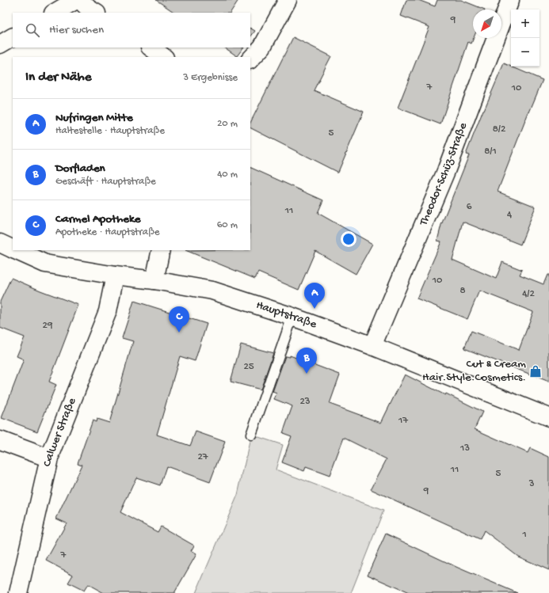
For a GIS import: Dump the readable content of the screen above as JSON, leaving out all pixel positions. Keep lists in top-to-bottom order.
{
  "streets": {
    "street": ["Theodor-Schüz-Straße", "Hauptstraße", "Calwer Straße"]
  },
  "crossings": [
    ["Theodor-Schüz-Straße", "Hauptstraße"],
    ["Hauptstraße", "Calwer Straße"]
  ],
  "places": {
    "shop": ["Cut & Cream Hair.Style.Cosmetics."]
  },
  "house_numbers": [
    "9",
    "7",
    "10",
    "8/2",
    "5",
    "8/1",
    "6",
    "11",
    "4",
    "10",
    "8",
    "4/2",
    "29",
    "25",
    "23",
    "17",
    "13",
    "27",
    "11",
    "5",
    "3",
    "9",
    "1",
    "7"
  ],
  "north": "bottom left",
  "page": {
    "map_buttons": ["+", "−"],
    "search": "Hier suchen",
    "heading": ["In der Nähe", "3 Ergebnisse"],
    "list": [
      {
        "mark": "A",
        "name": "Nufringen Mitte",
        "note": "Haltestelle · Hauptstraße",
        "value": "20 m"
      },
      {
        "mark": "B",
        "name": "Dorfladen",
        "note": "Geschäft · Hauptstraße",
        "value": "40 m"
      },
      {
        "mark": "C",
        "name": "Carmel Apotheke",
        "note": "Apotheke · Hauptstraße",
        "value": "60 m"
      }
    ],
    "pins": ["A", "C", "B"]
  }
}
